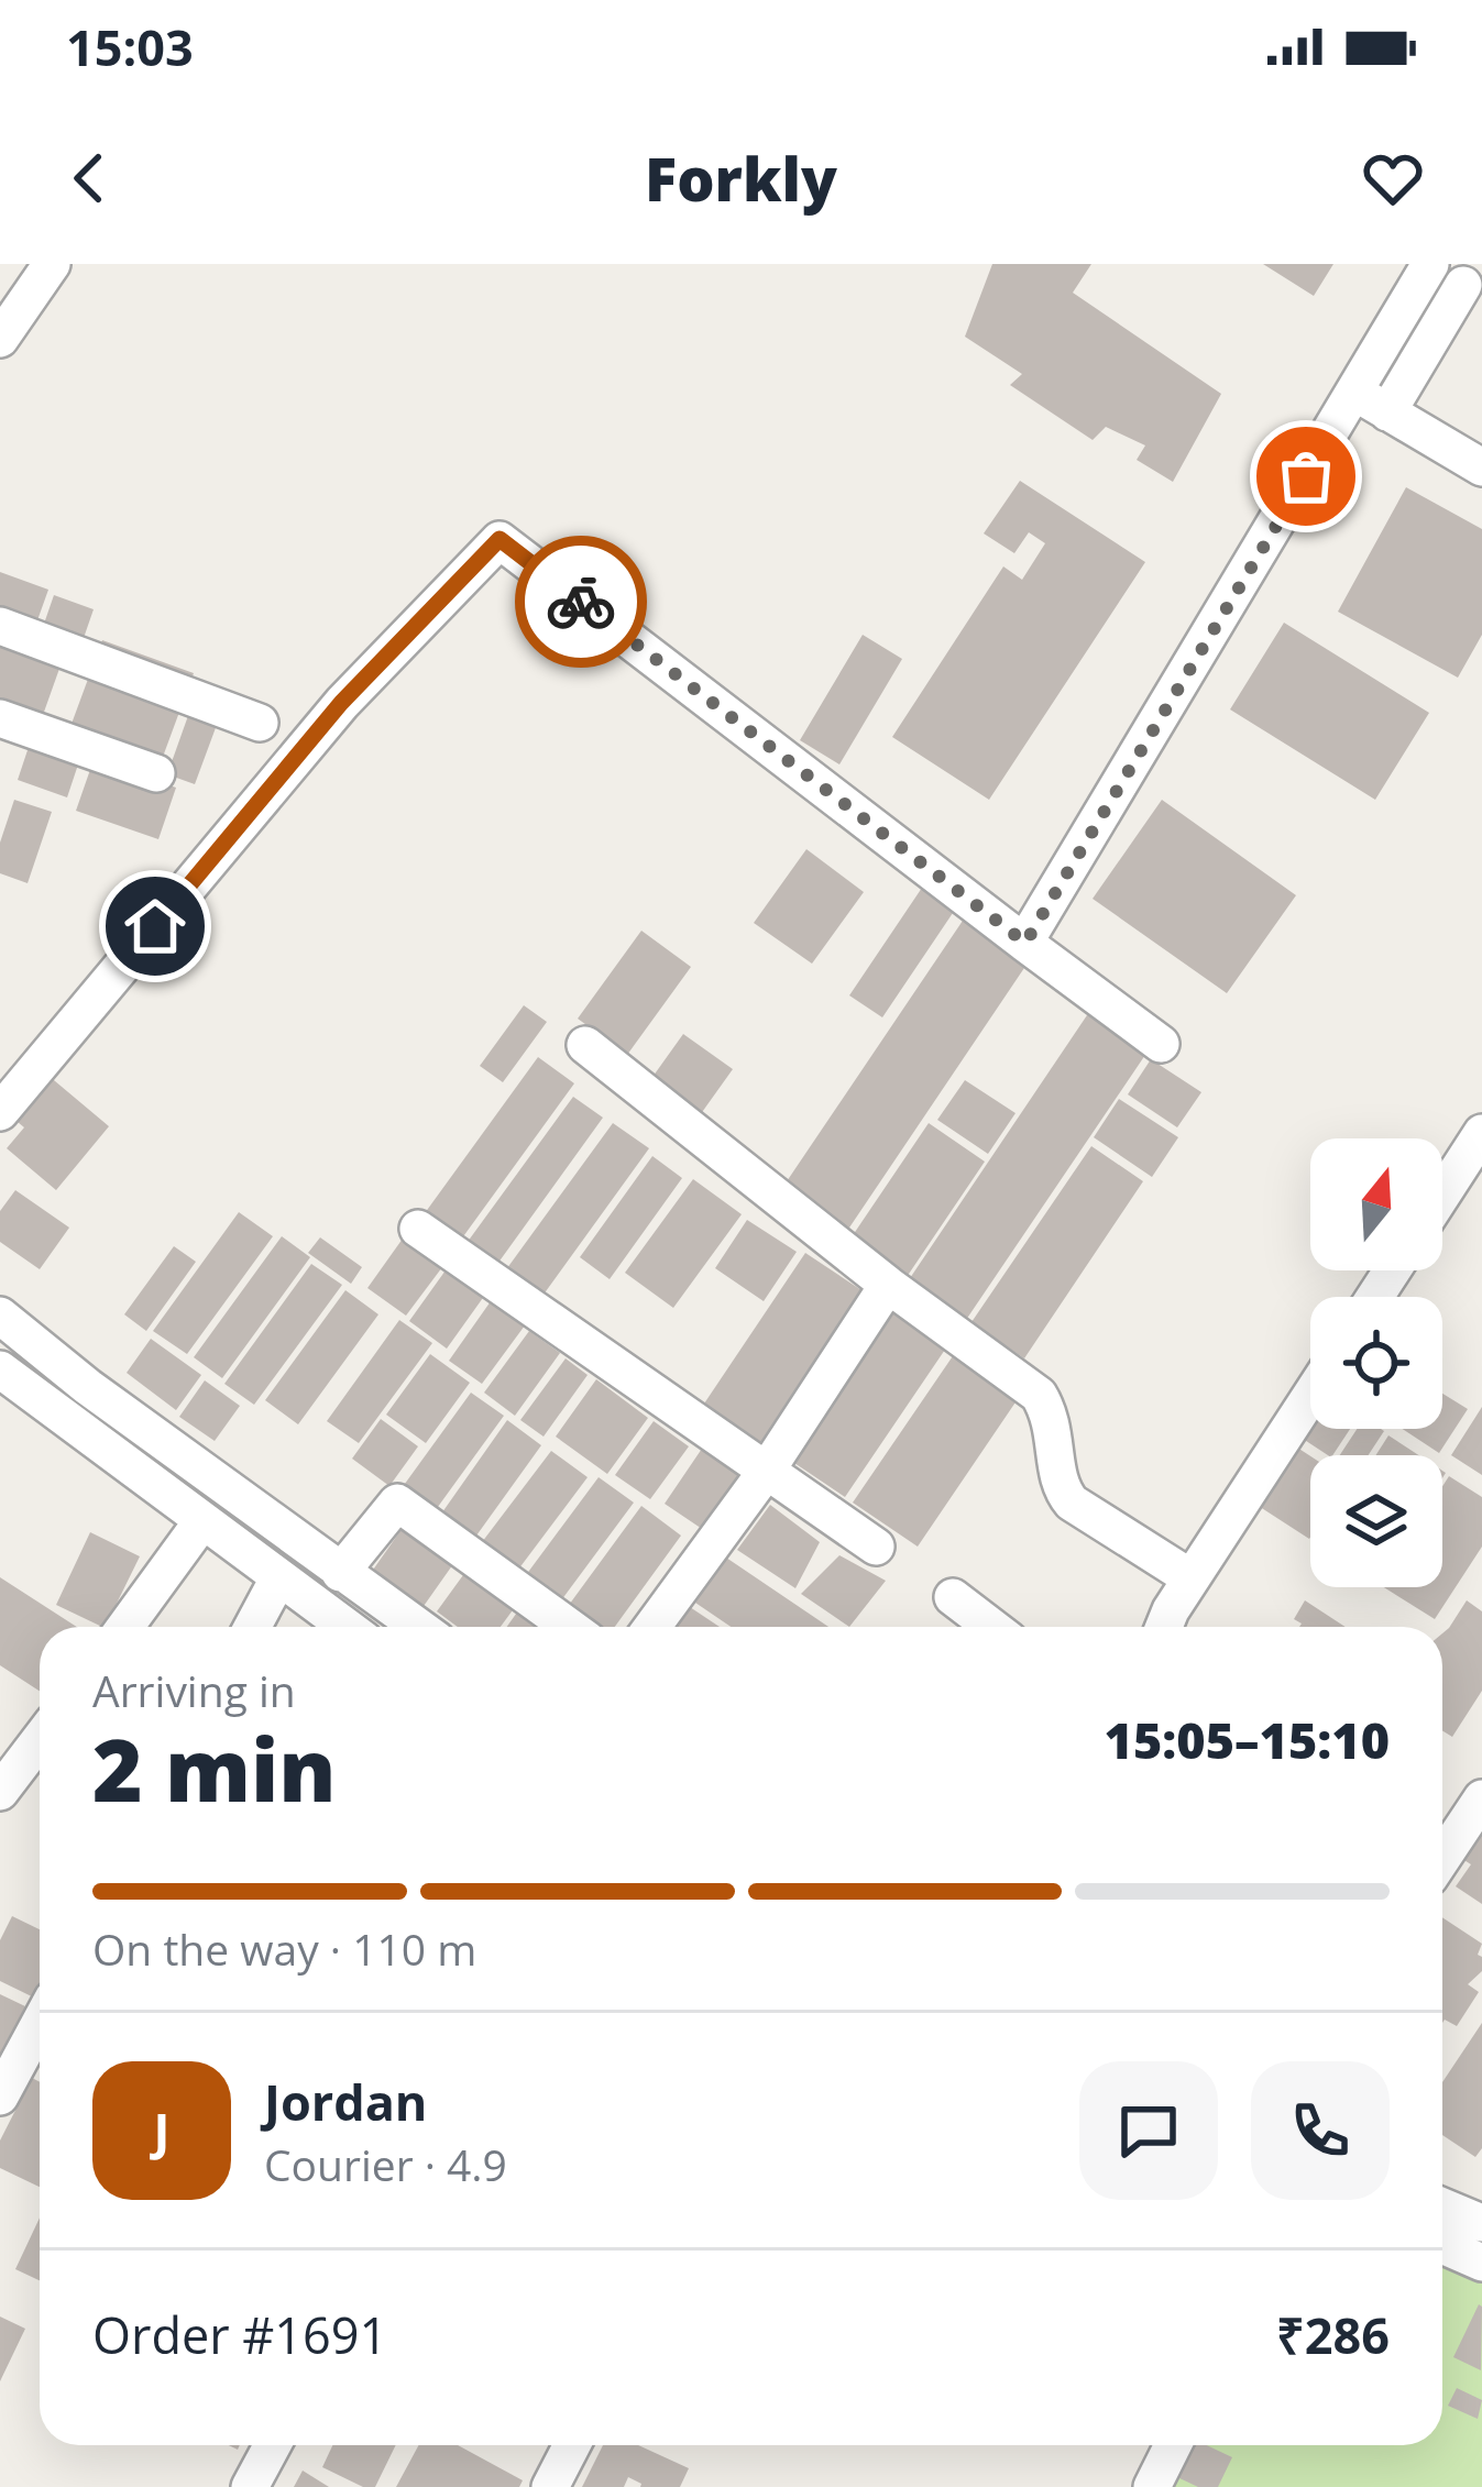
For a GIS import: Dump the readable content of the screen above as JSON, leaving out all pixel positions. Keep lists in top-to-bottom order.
{
  "north": "top",
  "page": {
    "status": "15:03",
    "header": "Forkly",
    "heading": ["2 min", "Arriving in", "15:05–15:10"],
    "panel": [
      "Jordan",
      "Courier · 4.9",
      "Order #1691",
      "₹286"
    ],
    "bar": "On the way · 110 m",
    "round": "J"
  }
}
